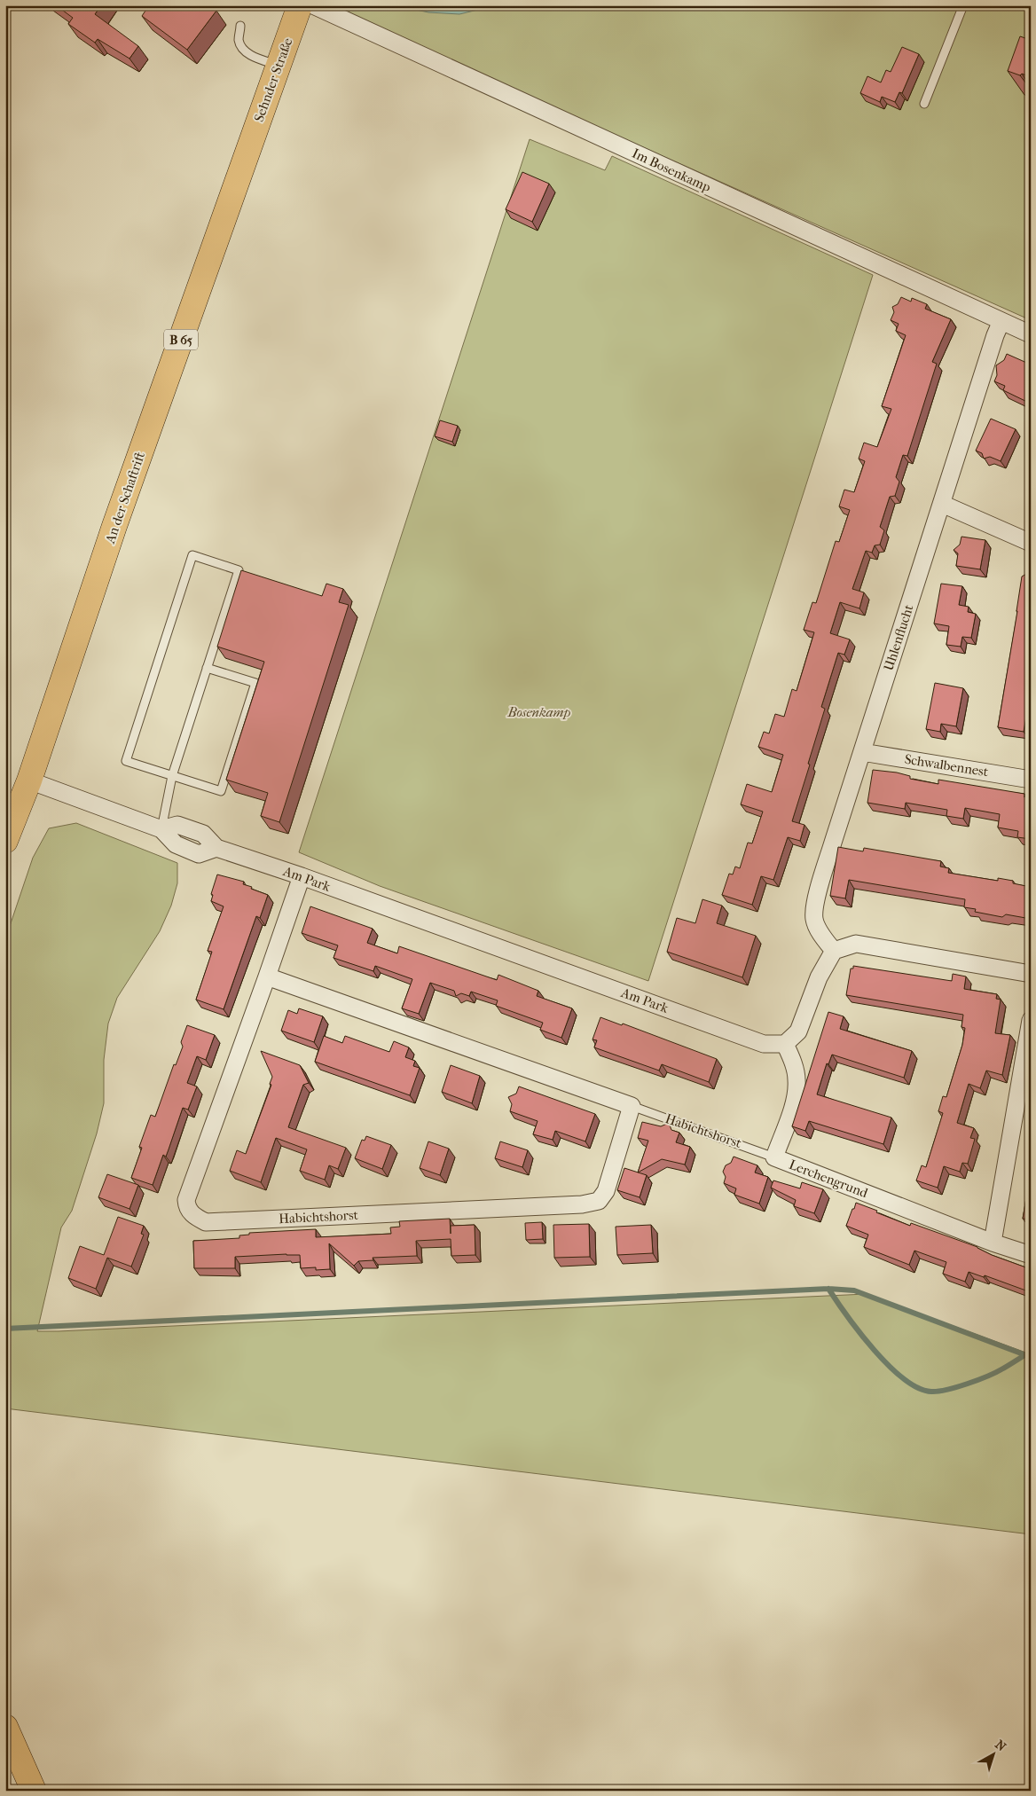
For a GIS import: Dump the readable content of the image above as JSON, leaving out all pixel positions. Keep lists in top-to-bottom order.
{
  "streets": {
    "main road": ["Sehnder Straße", "B 65", "An der Schaftrift"],
    "street": [
      "Im Bosenkamp",
      "Uhlenflucht",
      "Schwalbennest",
      "Am Park",
      "Habichtshorst",
      "Lerchengrund"
    ]
  },
  "crossings": [
    ["Sehnder Straße", "An der Schaftrift"],
    ["Im Bosenkamp", "Uhlenflucht"],
    ["An der Schaftrift", "Am Park"],
    ["Uhlenflucht", "Schwalbennest"],
    ["Am Park", "Habichtshorst"],
    ["Am Park", "Lerchengrund"],
    ["Habichtshorst", "Lerchengrund"]
  ],
  "parks": ["Bosenkamp"],
  "north": "top right"
}
